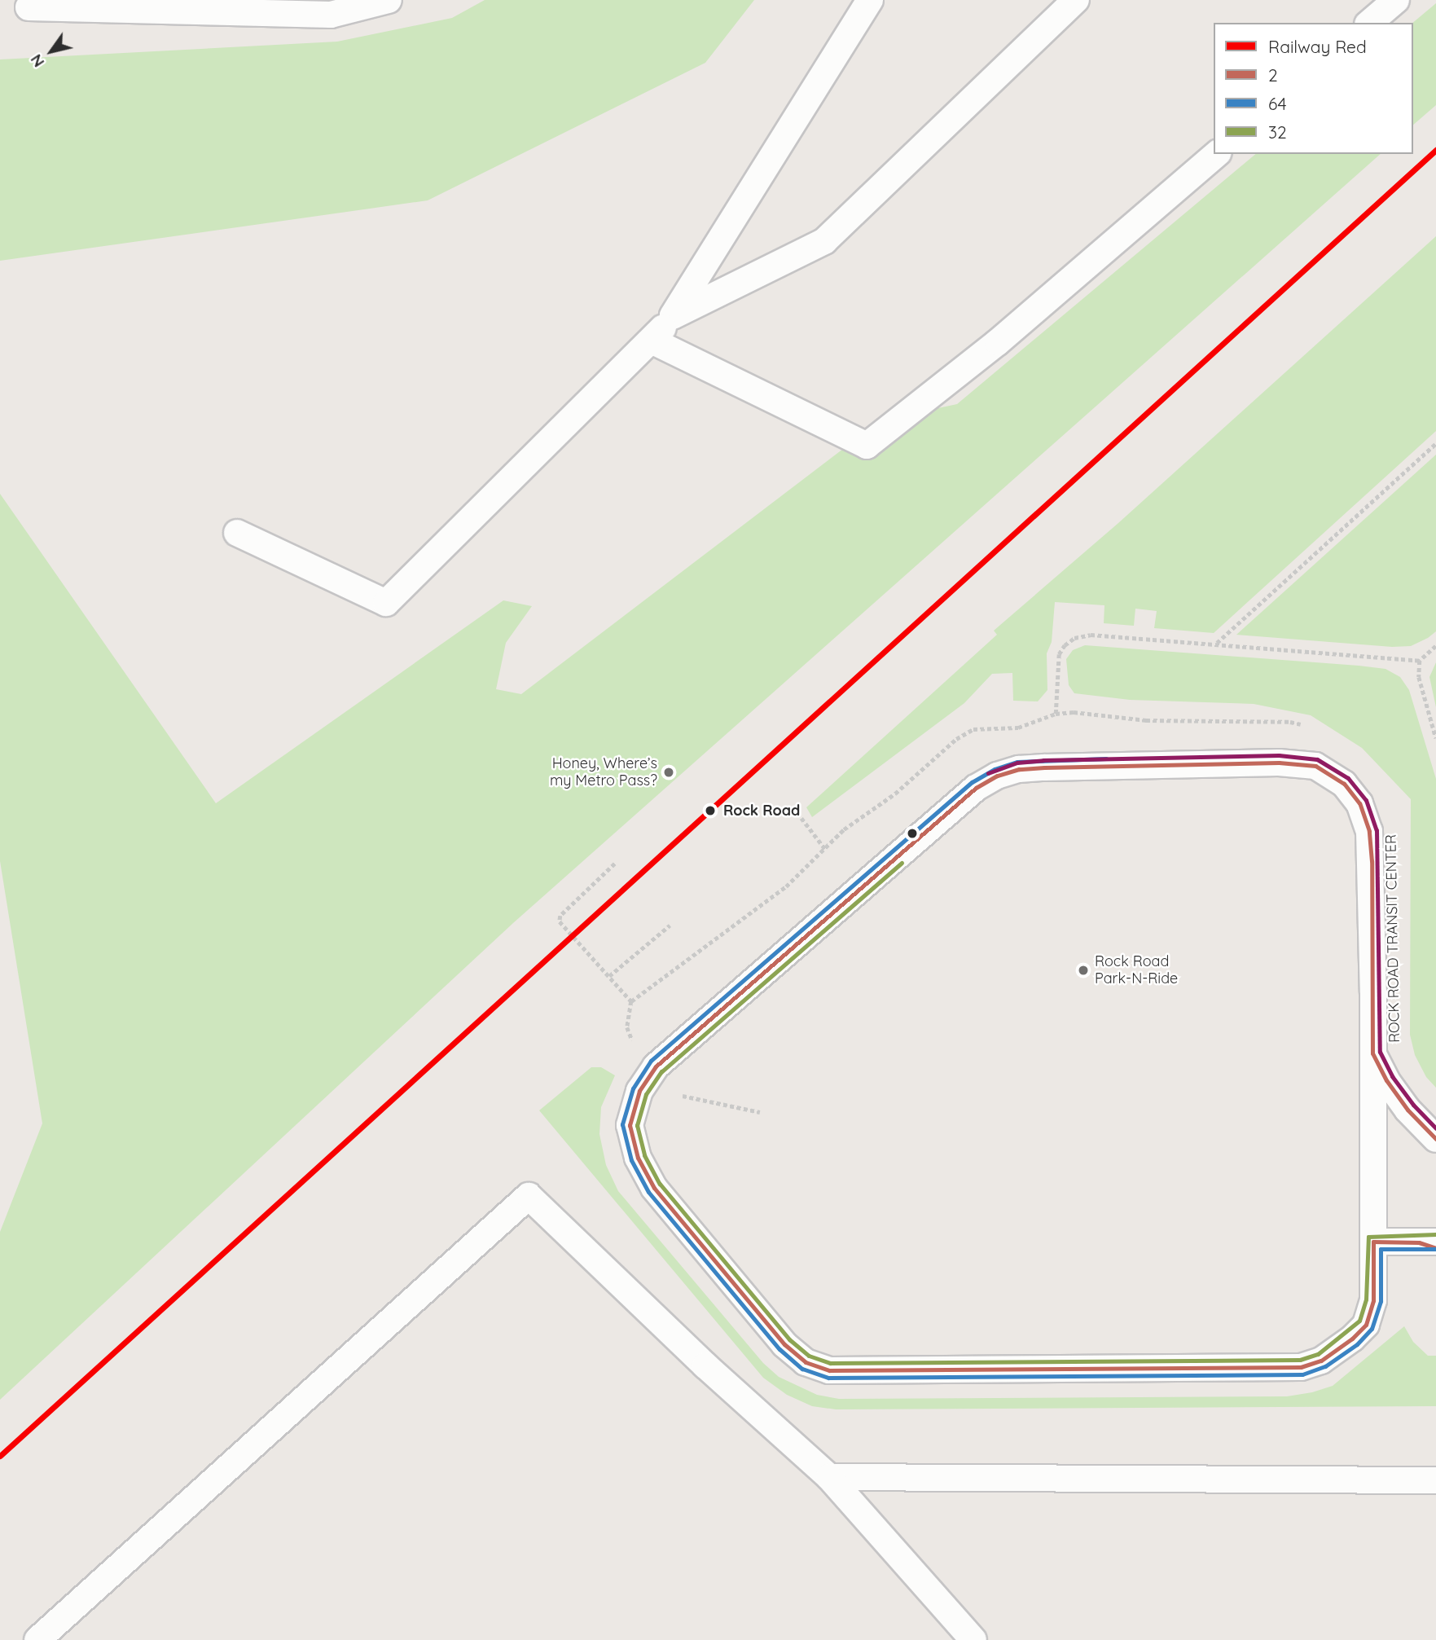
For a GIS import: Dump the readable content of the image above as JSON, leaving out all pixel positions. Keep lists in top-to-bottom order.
{
  "places": ["Honey, Where’s my Metro Pass?", "Rock Road", "Rock Road Park-N-Ride"],
  "lines": [
    "rail line Red",
    "transit line 64",
    "transit line 2",
    "transit line 32"
  ],
  "legend": [
    "Railway Red",
    "2",
    "64",
    "32"
  ],
  "north": "bottom left"
}
